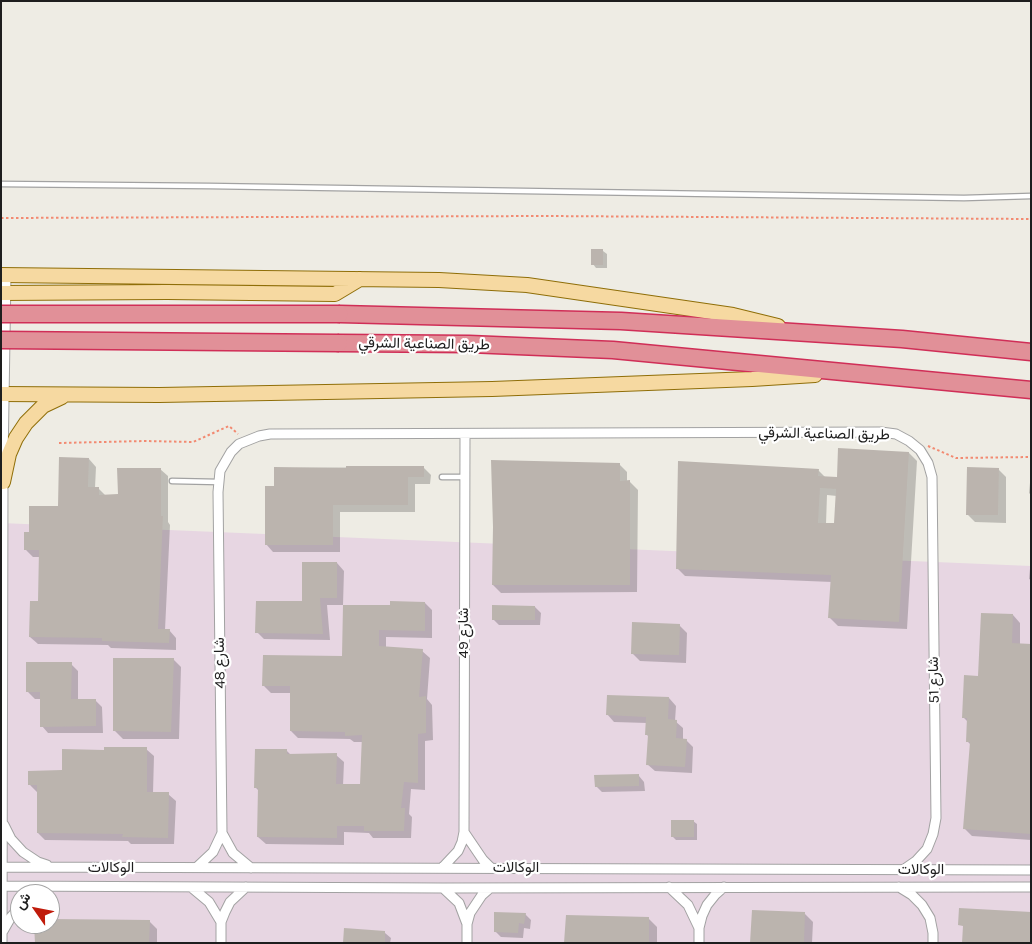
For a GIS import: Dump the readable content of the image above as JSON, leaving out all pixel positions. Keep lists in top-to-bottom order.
{
  "streets": {
    "highway": ["طريق الصناعية الشرقي"],
    "street": [
      "شارع 49",
      "شارع 48",
      "شارع 51",
      "الوكالات"
    ]
  },
  "crossings": [
    ["طريق الصناعية الشرقي", "شارع 49"],
    ["طريق الصناعية الشرقي", "شارع 48"],
    ["طريق الصناعية الشرقي", "شارع 51"],
    ["شارع 49", "الوكالات"],
    ["شارع 48", "الوكالات"],
    ["شارع 51", "الوكالات"]
  ],
  "north": "top left"
}
